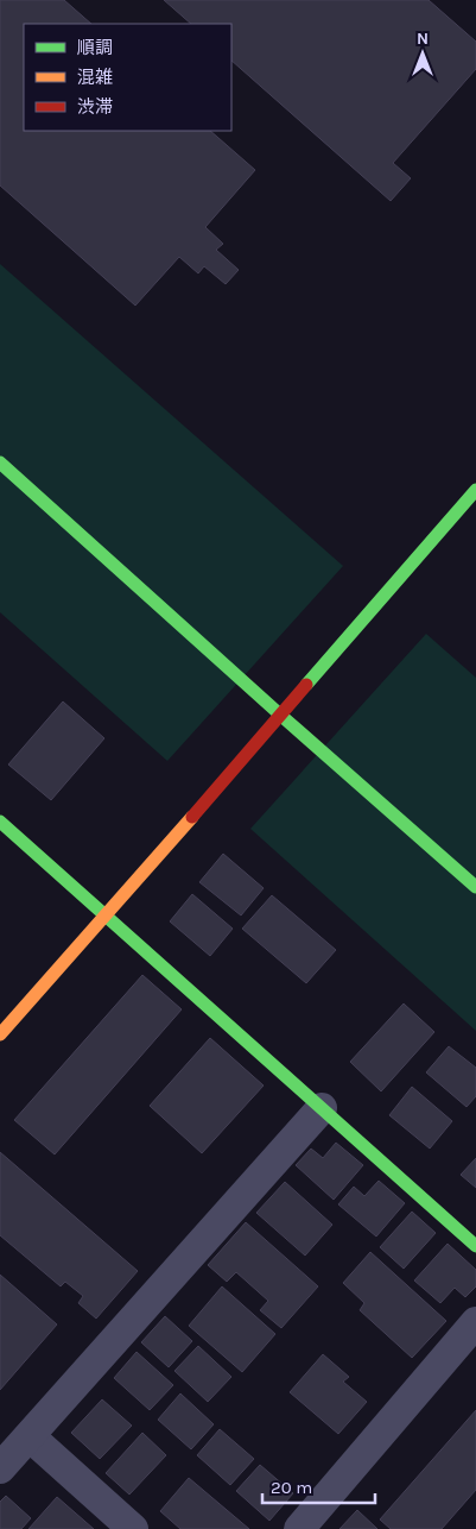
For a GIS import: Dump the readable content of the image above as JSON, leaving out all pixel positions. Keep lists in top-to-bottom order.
{
  "legend": ["順調", "混雑", "渋滞"],
  "scale_bar": "20 m",
  "north": "top"
}
